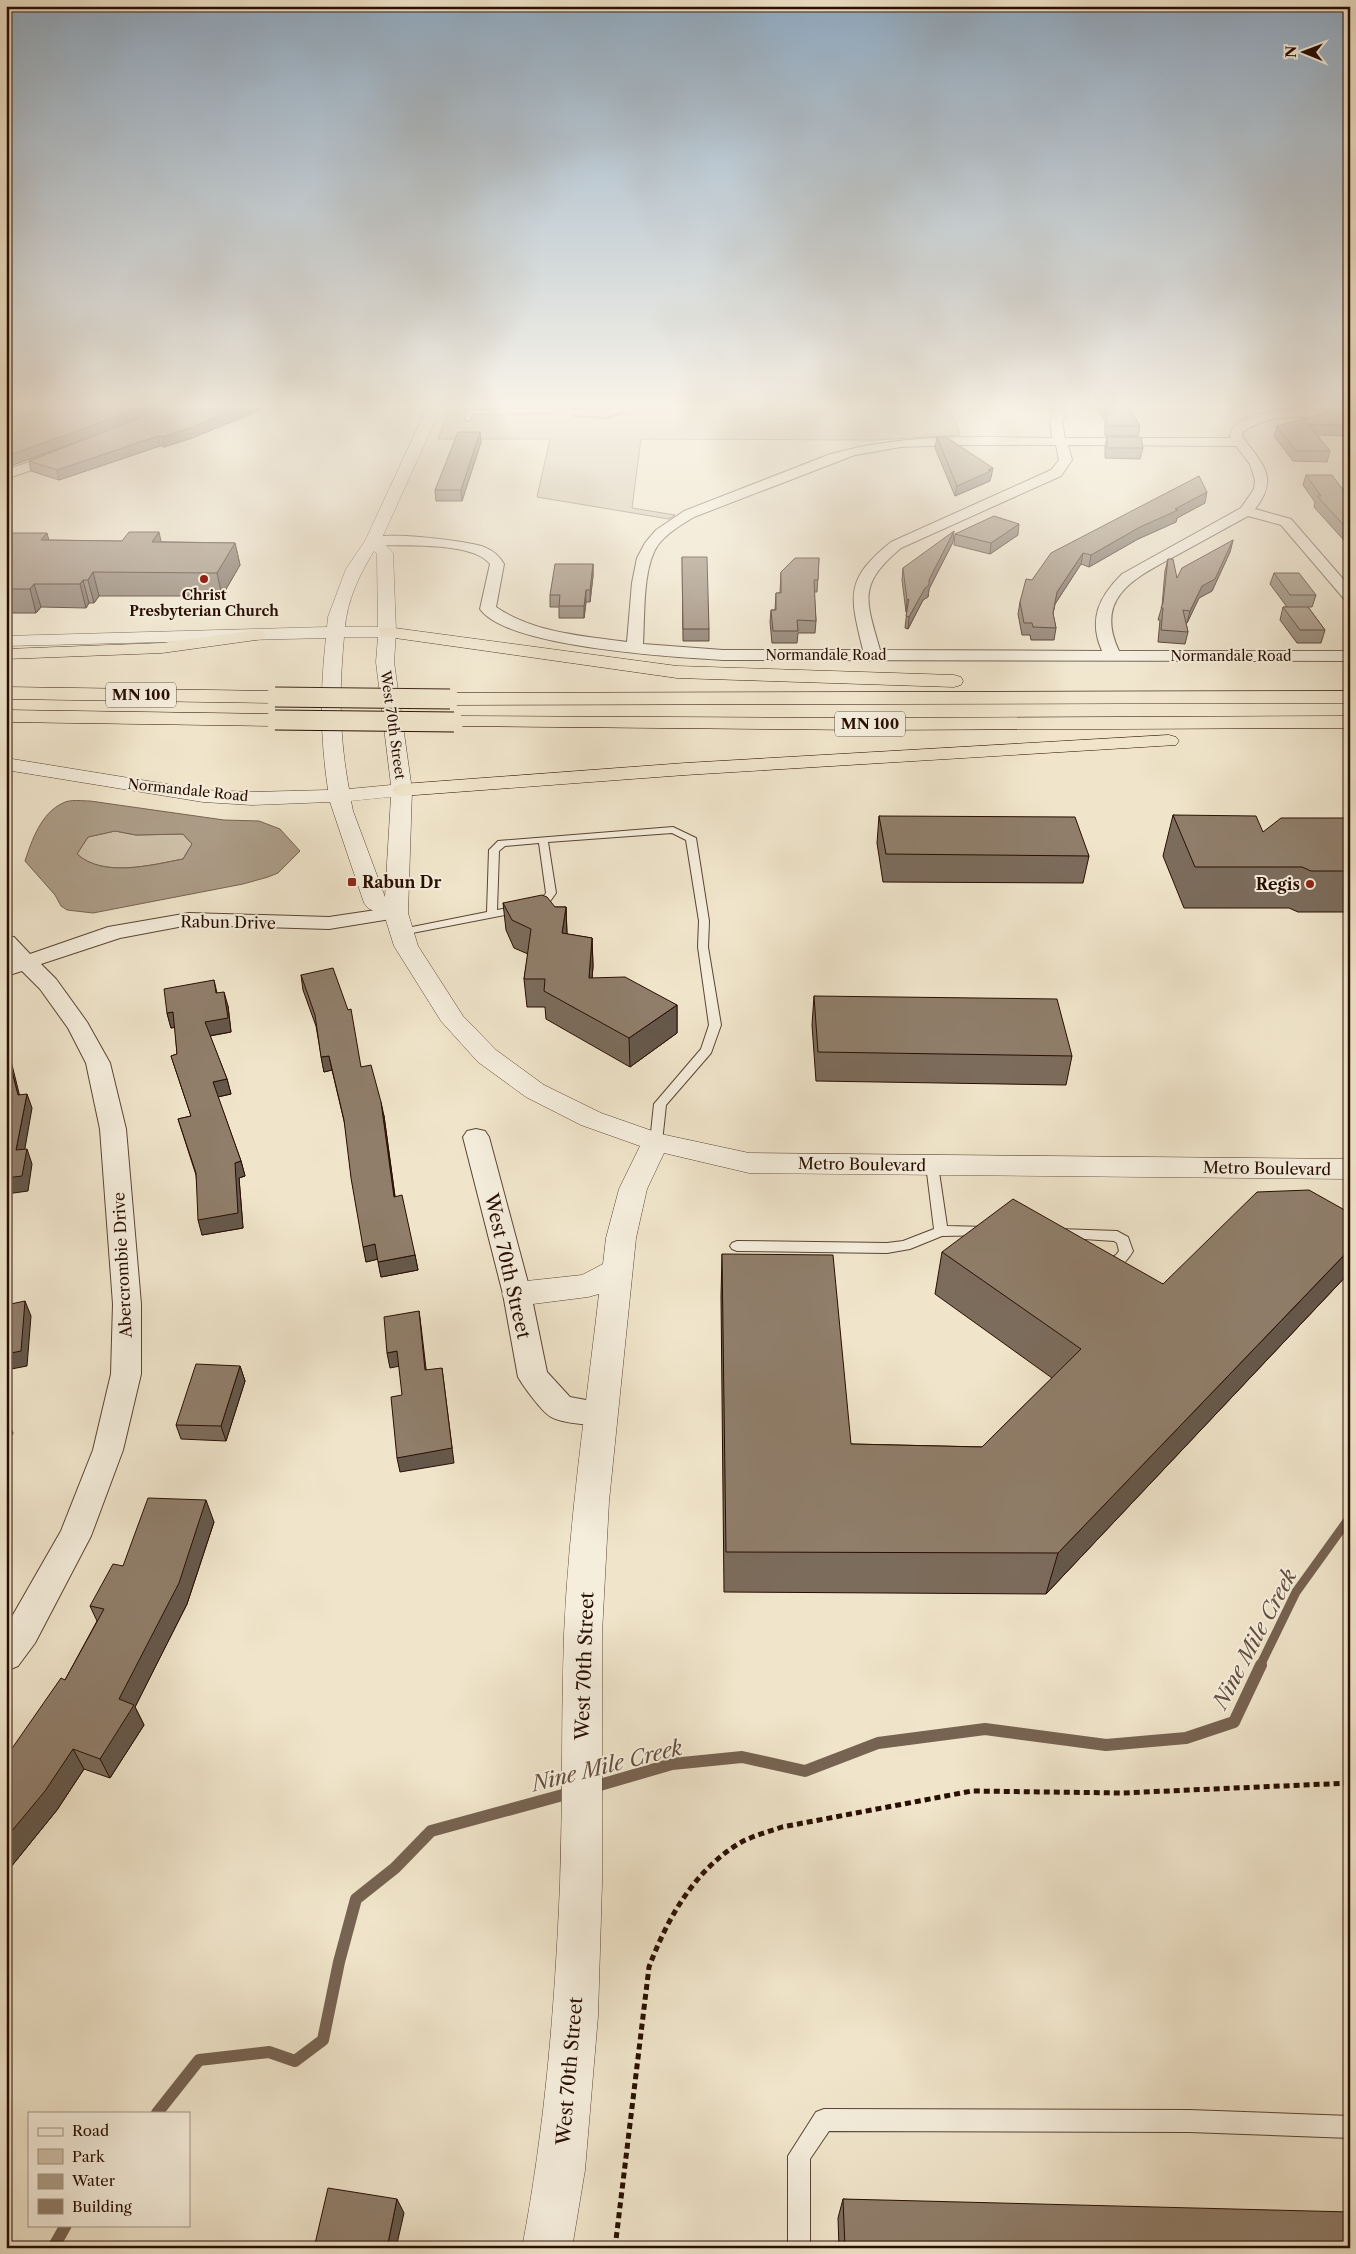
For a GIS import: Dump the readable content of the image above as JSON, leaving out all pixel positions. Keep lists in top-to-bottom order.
{
  "streets": {
    "highway": ["MN 100"],
    "street": [
      "Normandale Road",
      "West 70th Street",
      "Rabun Drive",
      "Metro Boulevard",
      "Abercrombie Drive"
    ]
  },
  "crossings": [
    ["Normandale Road", "West 70th Street"],
    ["West 70th Street", "Rabun Drive"],
    ["West 70th Street", "Metro Boulevard"],
    ["Rabun Drive", "Abercrombie Drive"]
  ],
  "water": ["Nine Mile Creek"],
  "places": {
    "other": ["Christ Presbyterian Church", "Regis"],
    "transit": ["Rabun Dr"]
  },
  "legend": [
    "Road",
    "Park",
    "Water",
    "Building"
  ],
  "north": "left"
}
